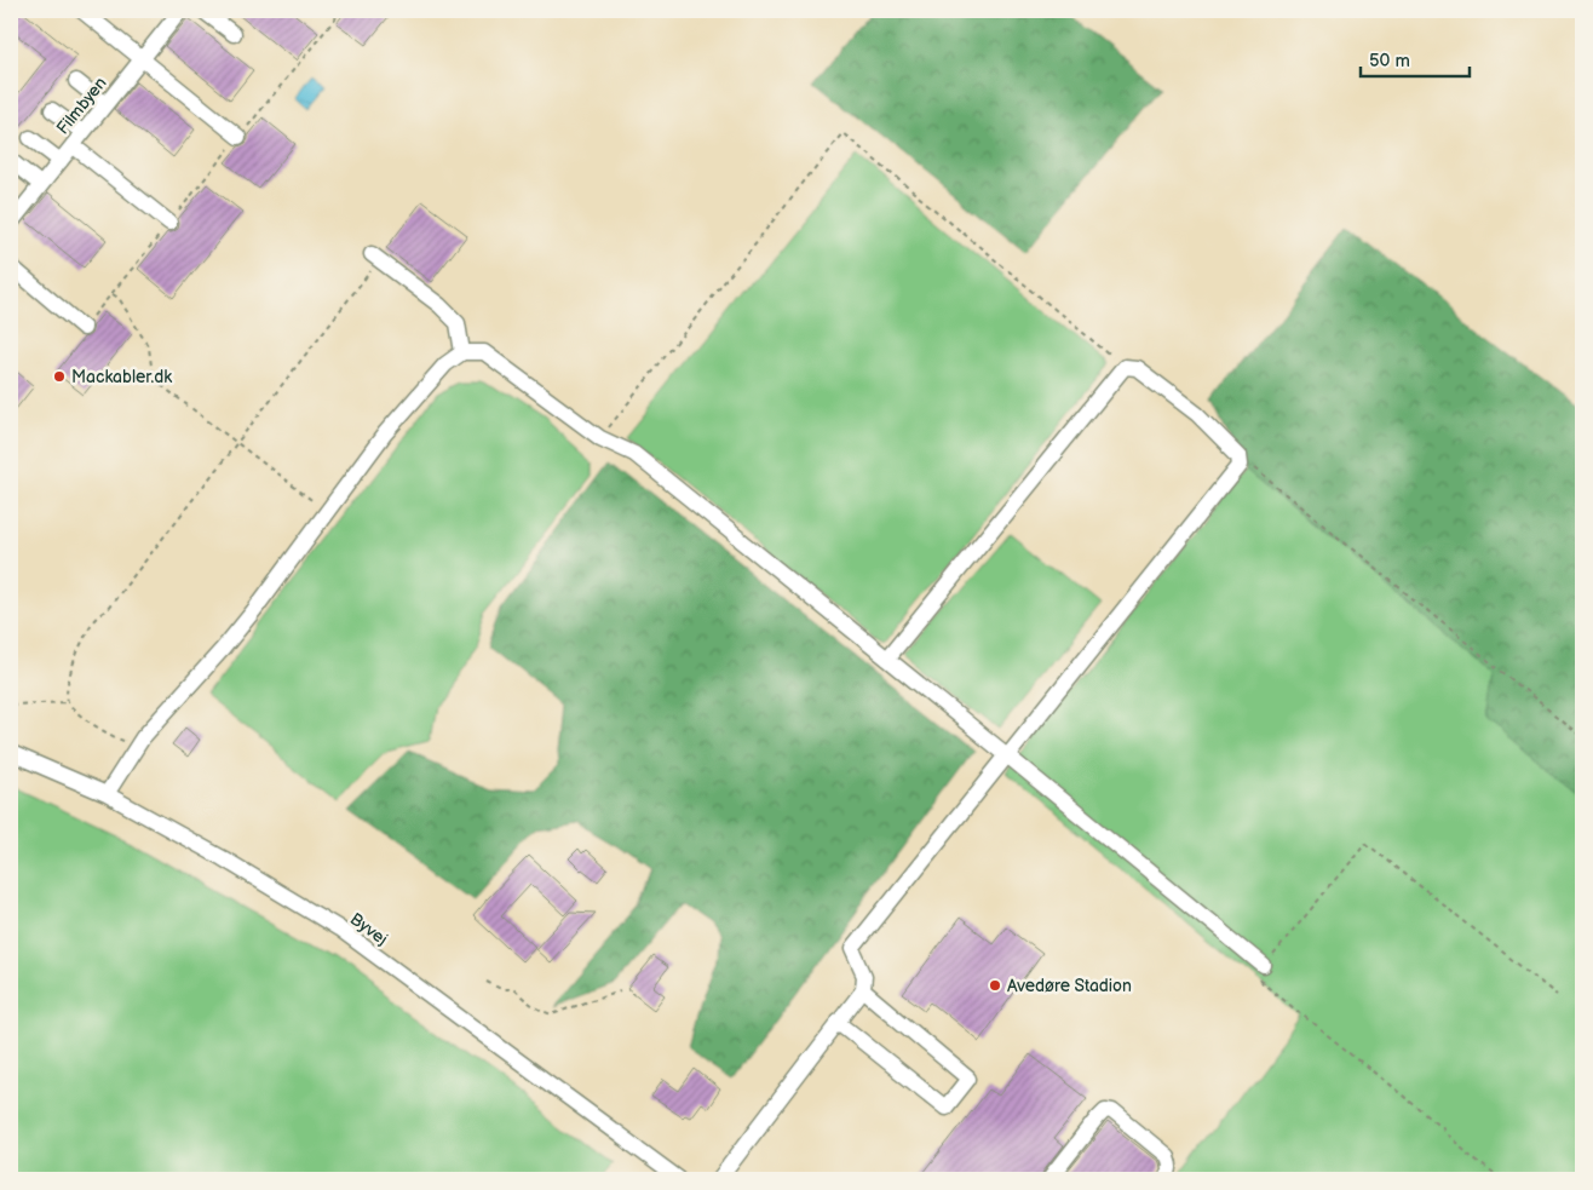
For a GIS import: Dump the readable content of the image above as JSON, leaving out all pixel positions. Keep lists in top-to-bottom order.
{
  "streets": {
    "street": ["Filmbyen", "Byvej"]
  },
  "places": ["Mackabler.dk", "Avedøre Stadion"],
  "scale_bar": "50 m"
}
